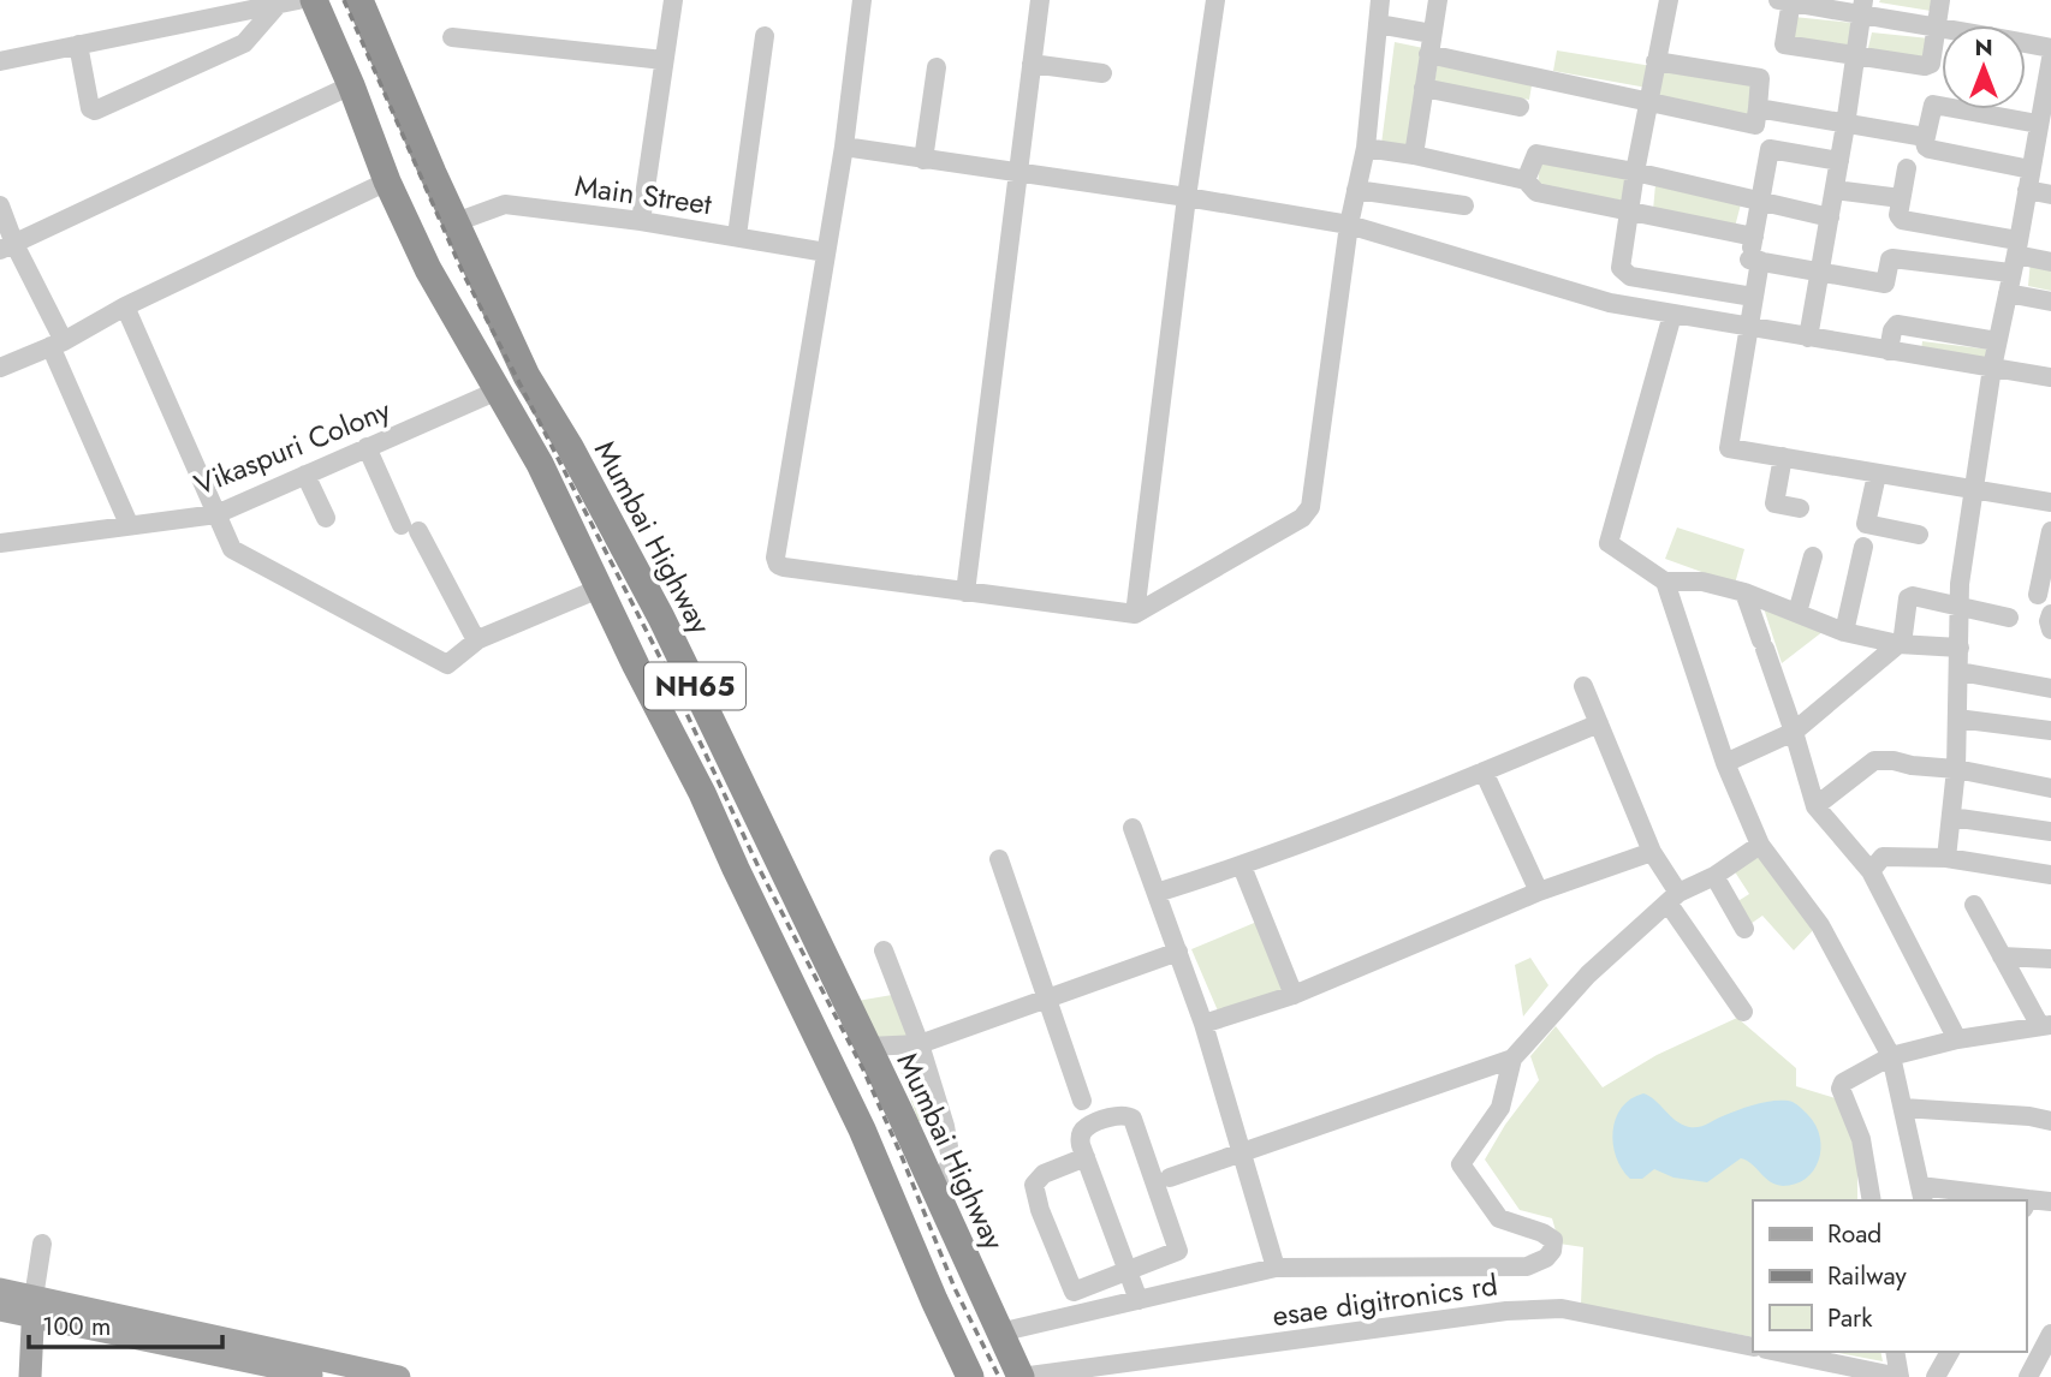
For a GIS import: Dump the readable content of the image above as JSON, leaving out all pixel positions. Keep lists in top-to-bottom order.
{
  "streets": {
    "highway": ["Mumbai Highway", "NH65"],
    "street": ["Main Street", "Vikaspuri Colony", "esae digitronics rd"]
  },
  "crossings": [
    ["Main Street", "Mumbai Highway"],
    ["Vikaspuri Colony", "NH65"],
    ["Mumbai Highway", "esae digitronics rd"]
  ],
  "legend": ["Road", "Railway", "Park"],
  "scale_bar": "100 m",
  "north": "top"
}
